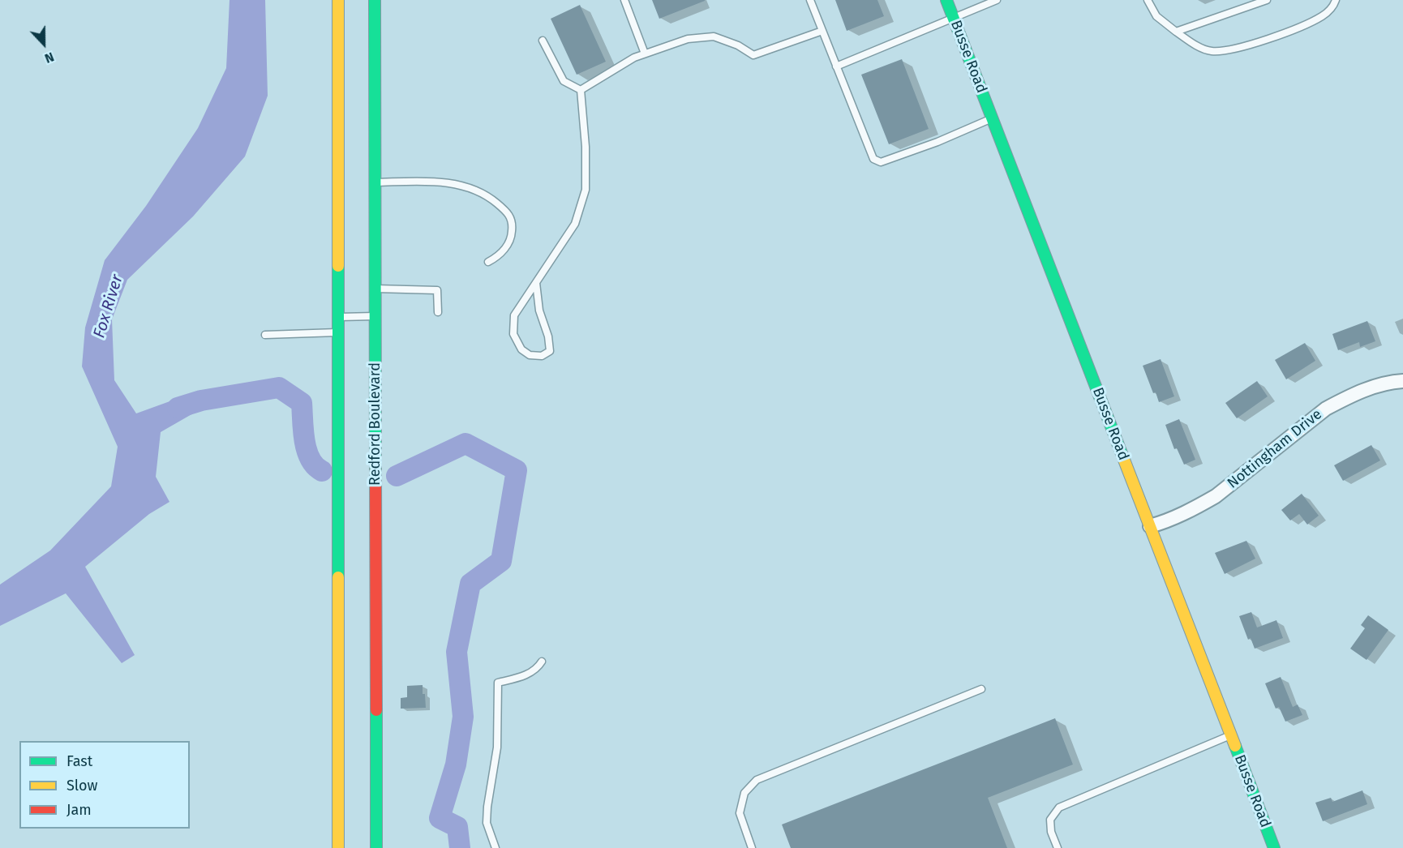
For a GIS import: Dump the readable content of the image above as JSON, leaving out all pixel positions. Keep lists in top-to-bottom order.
{
  "streets": {
    "main road": ["Busse Road", "Redford Boulevard"],
    "street": ["Nottingham Drive"]
  },
  "crossings": [
    ["Busse Road", "Nottingham Drive"]
  ],
  "water": ["Fox River"],
  "legend": ["Fast", "Slow", "Jam"],
  "north": "bottom"
}
